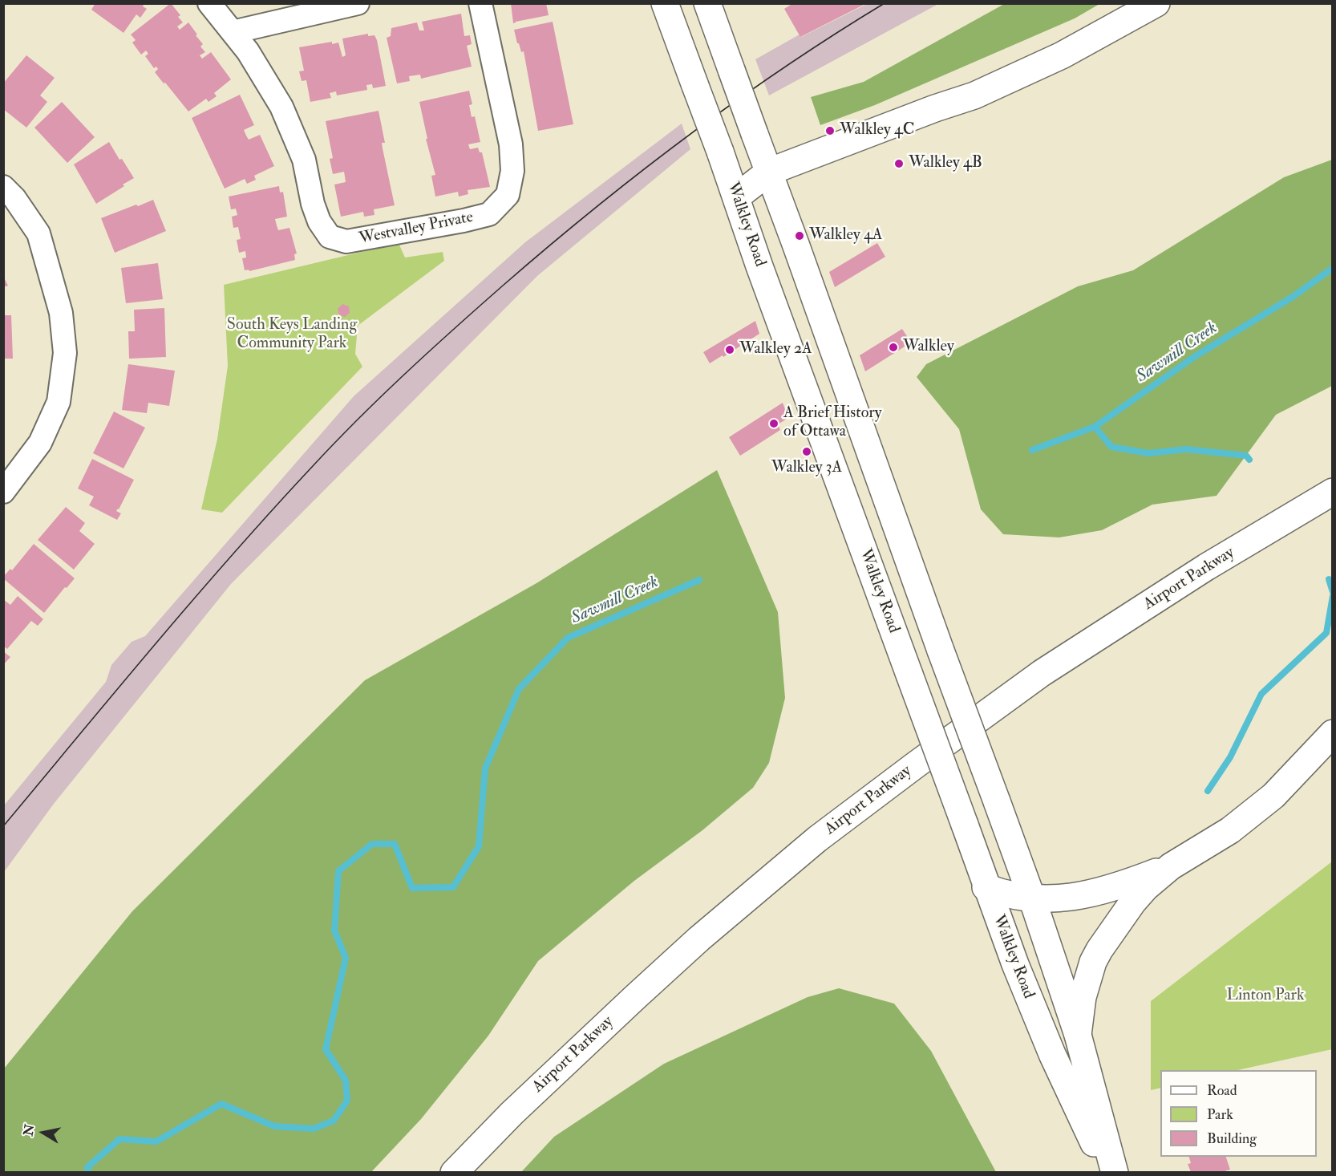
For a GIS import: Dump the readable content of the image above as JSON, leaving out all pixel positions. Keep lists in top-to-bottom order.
{
  "streets": {
    "main road": ["Walkley Road", "Airport Parkway"],
    "street": ["Westvalley Private"]
  },
  "water": ["Sawmill Creek"],
  "parks": ["South Keys Landing Community Park", "Linton Park"],
  "places": [
    "Walkley 4C",
    "Walkley 4B",
    "Walkley 4A",
    "Walkley",
    "Walkley 2A",
    "A Brief History of Ottawa",
    "Walkley 3A"
  ],
  "legend": ["Road", "Park", "Building"],
  "north": "left"
}
